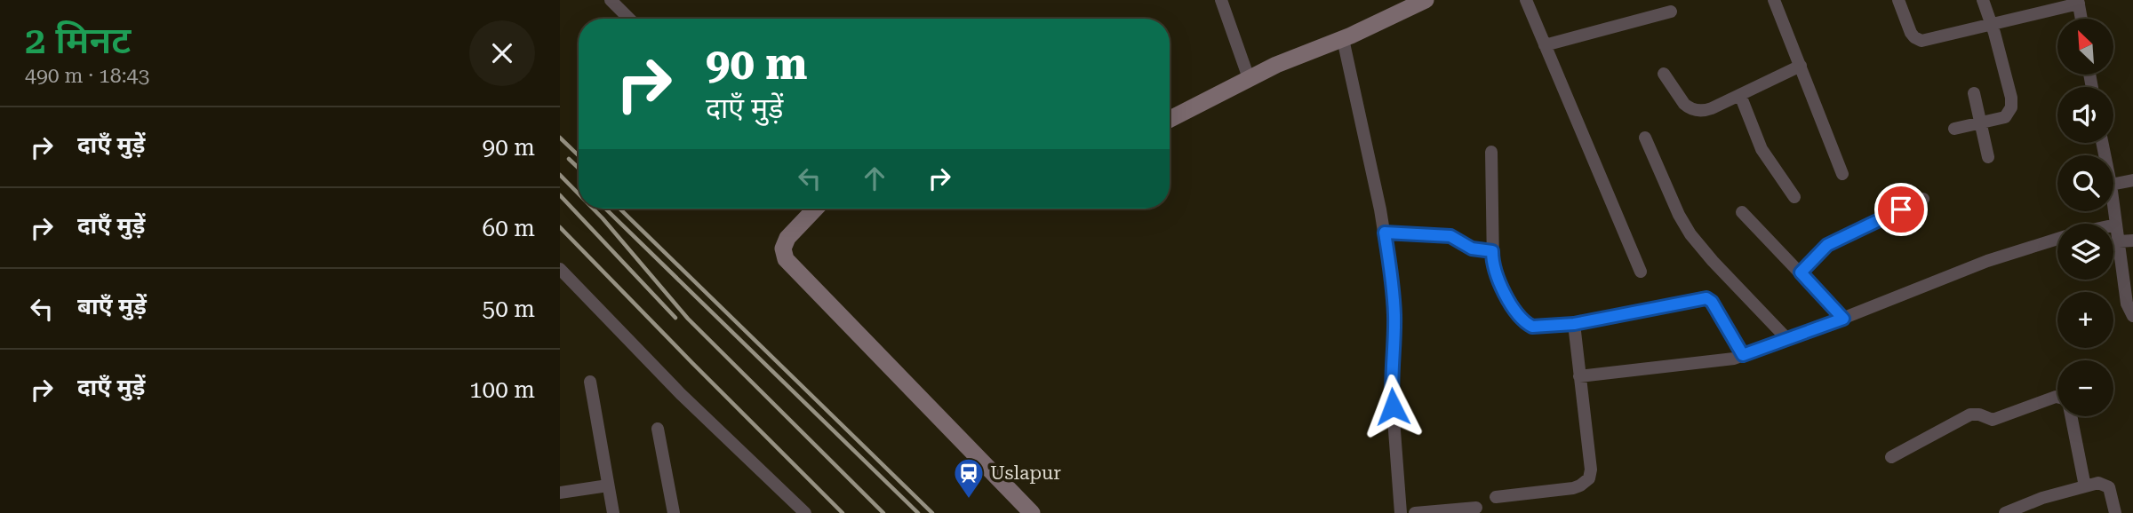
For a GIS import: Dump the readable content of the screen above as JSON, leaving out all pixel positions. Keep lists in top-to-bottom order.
{
  "places": {
    "station": ["Uslapur"]
  },
  "north": "top left",
  "page": {
    "heading": ["2 मिनट", "490 m · 18:43"],
    "map_buttons": ["+", "−"],
    "turn": ["90 m", "दाएँ मुड़ें"],
    "list": [
      {
        "name": "दाएँ मुड़ें",
        "value": "90 m"
      },
      {
        "name": "दाएँ मुड़ें",
        "value": "60 m"
      },
      {
        "name": "बाएँ मुड़ें",
        "value": "50 m"
      },
      {
        "name": "दाएँ मुड़ें",
        "value": "100 m"
      }
    ]
  }
}
